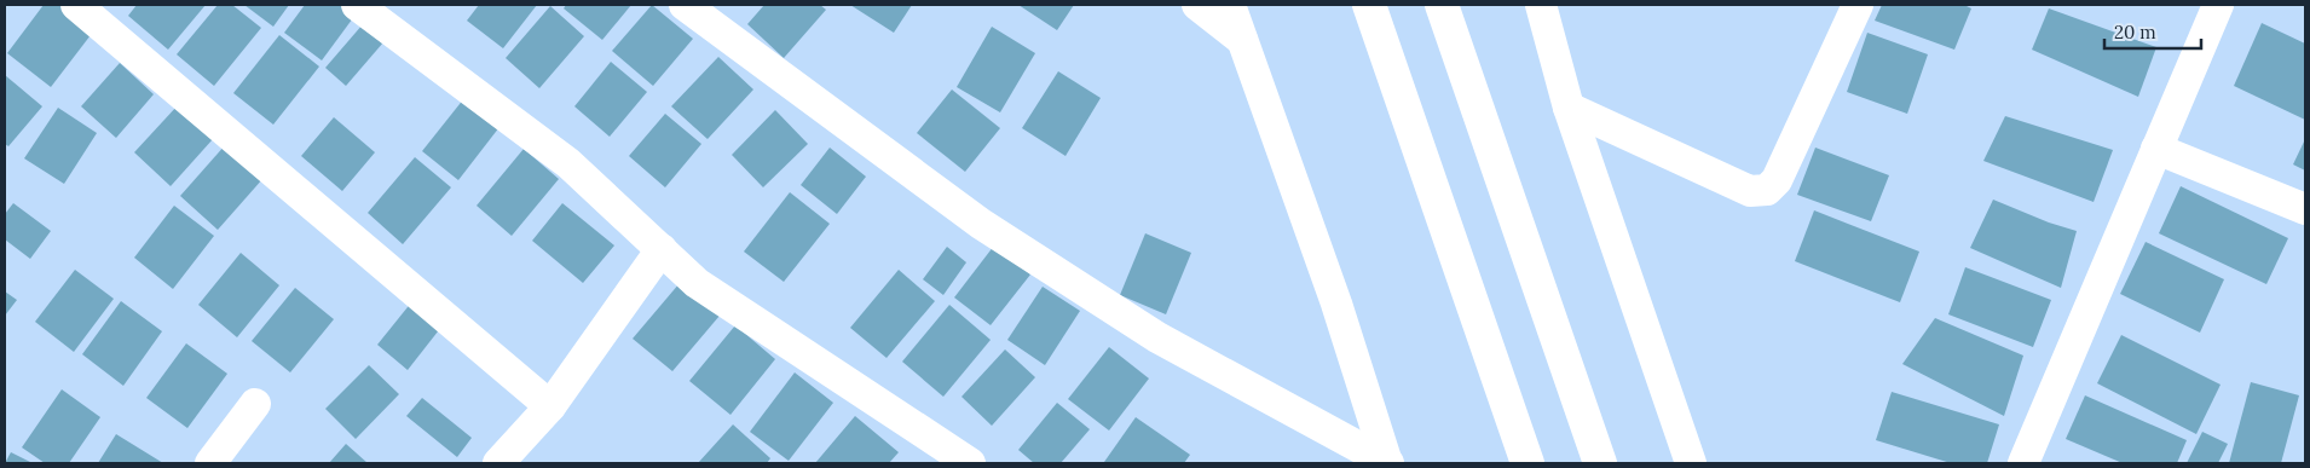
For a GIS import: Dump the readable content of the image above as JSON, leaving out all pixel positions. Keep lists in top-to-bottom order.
{
  "scale_bar": "20 m"
}
